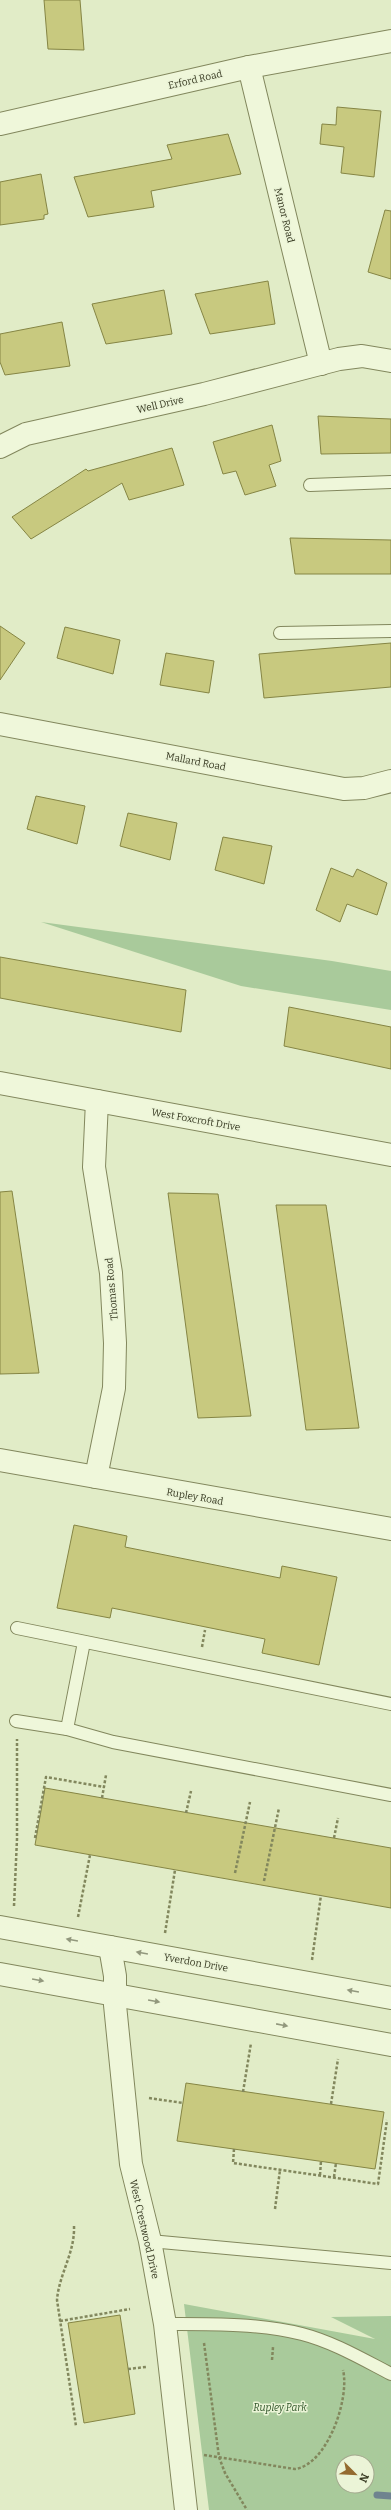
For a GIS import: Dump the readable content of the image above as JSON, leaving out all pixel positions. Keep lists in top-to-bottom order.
{
  "streets": {
    "street": [
      "Erford Road",
      "Manor Road",
      "Well Drive",
      "Mallard Road",
      "West Foxcroft Drive",
      "Thomas Road",
      "Rupley Road",
      "Yverdon Drive",
      "West Crestwood Drive"
    ]
  },
  "crossings": [
    ["Erford Road", "Manor Road"],
    ["Manor Road", "Well Drive"],
    ["West Foxcroft Drive", "Thomas Road"],
    ["Thomas Road", "Rupley Road"],
    ["Yverdon Drive", "West Crestwood Drive"]
  ],
  "parks": ["Rupley Park"],
  "north": "bottom right"
}
